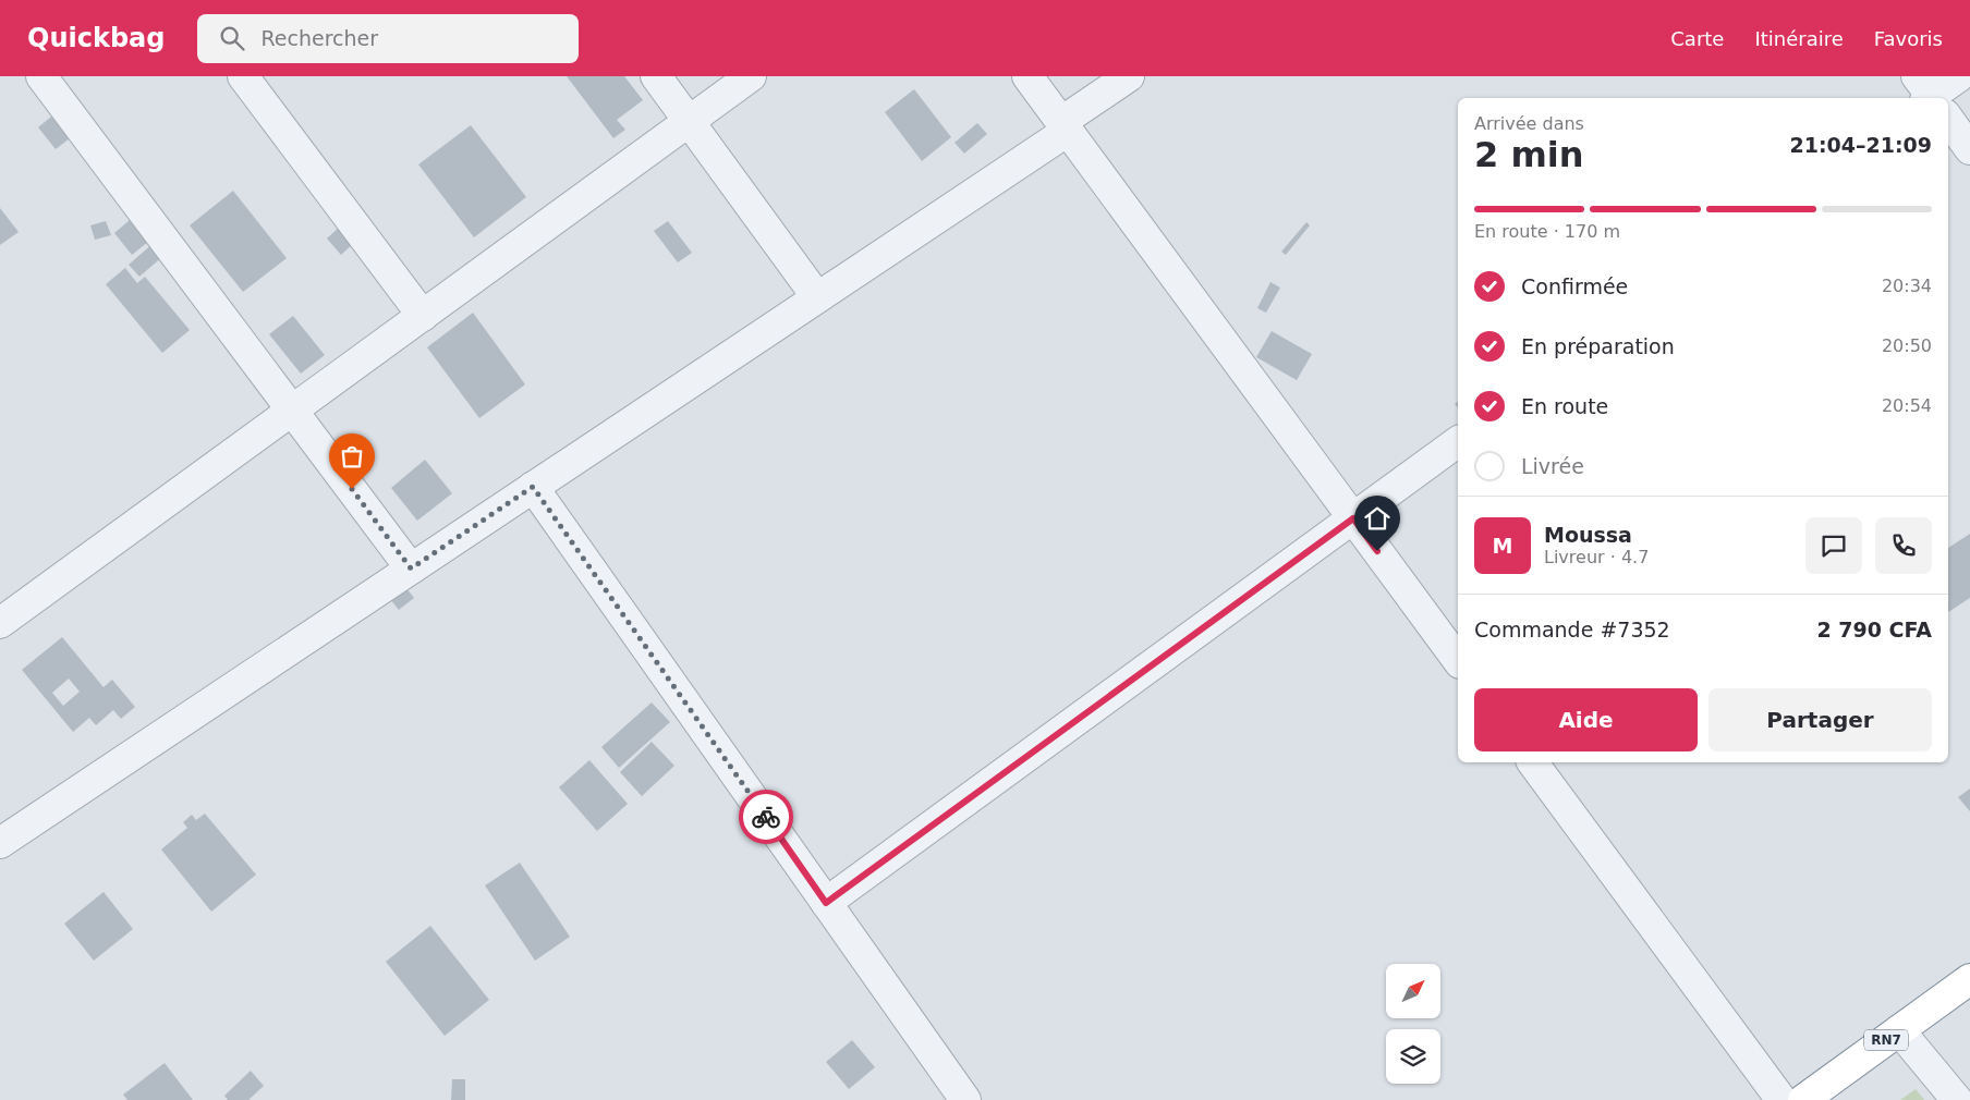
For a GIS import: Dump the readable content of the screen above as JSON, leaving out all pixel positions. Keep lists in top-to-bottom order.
{
  "streets": {
    "highway": ["RN7"]
  },
  "north": "top right",
  "page": {
    "header": "Quickbag",
    "search": "Rechercher",
    "nav": ["Carte", "Itinéraire", "Favoris"],
    "heading": ["2 min", "Arrivée dans", "21:04–21:09"],
    "panel": [
      "Moussa",
      "Livreur · 4.7",
      "Commande #7352",
      "2 790 CFA"
    ],
    "bar": "En route · 170 m",
    "list": [
      ["Confirmée", "20:34"],
      ["En préparation", "20:50"],
      ["En route", "20:54"],
      "Livrée"
    ],
    "round": "M",
    "buttons": ["Aide", "Partager"]
  }
}
